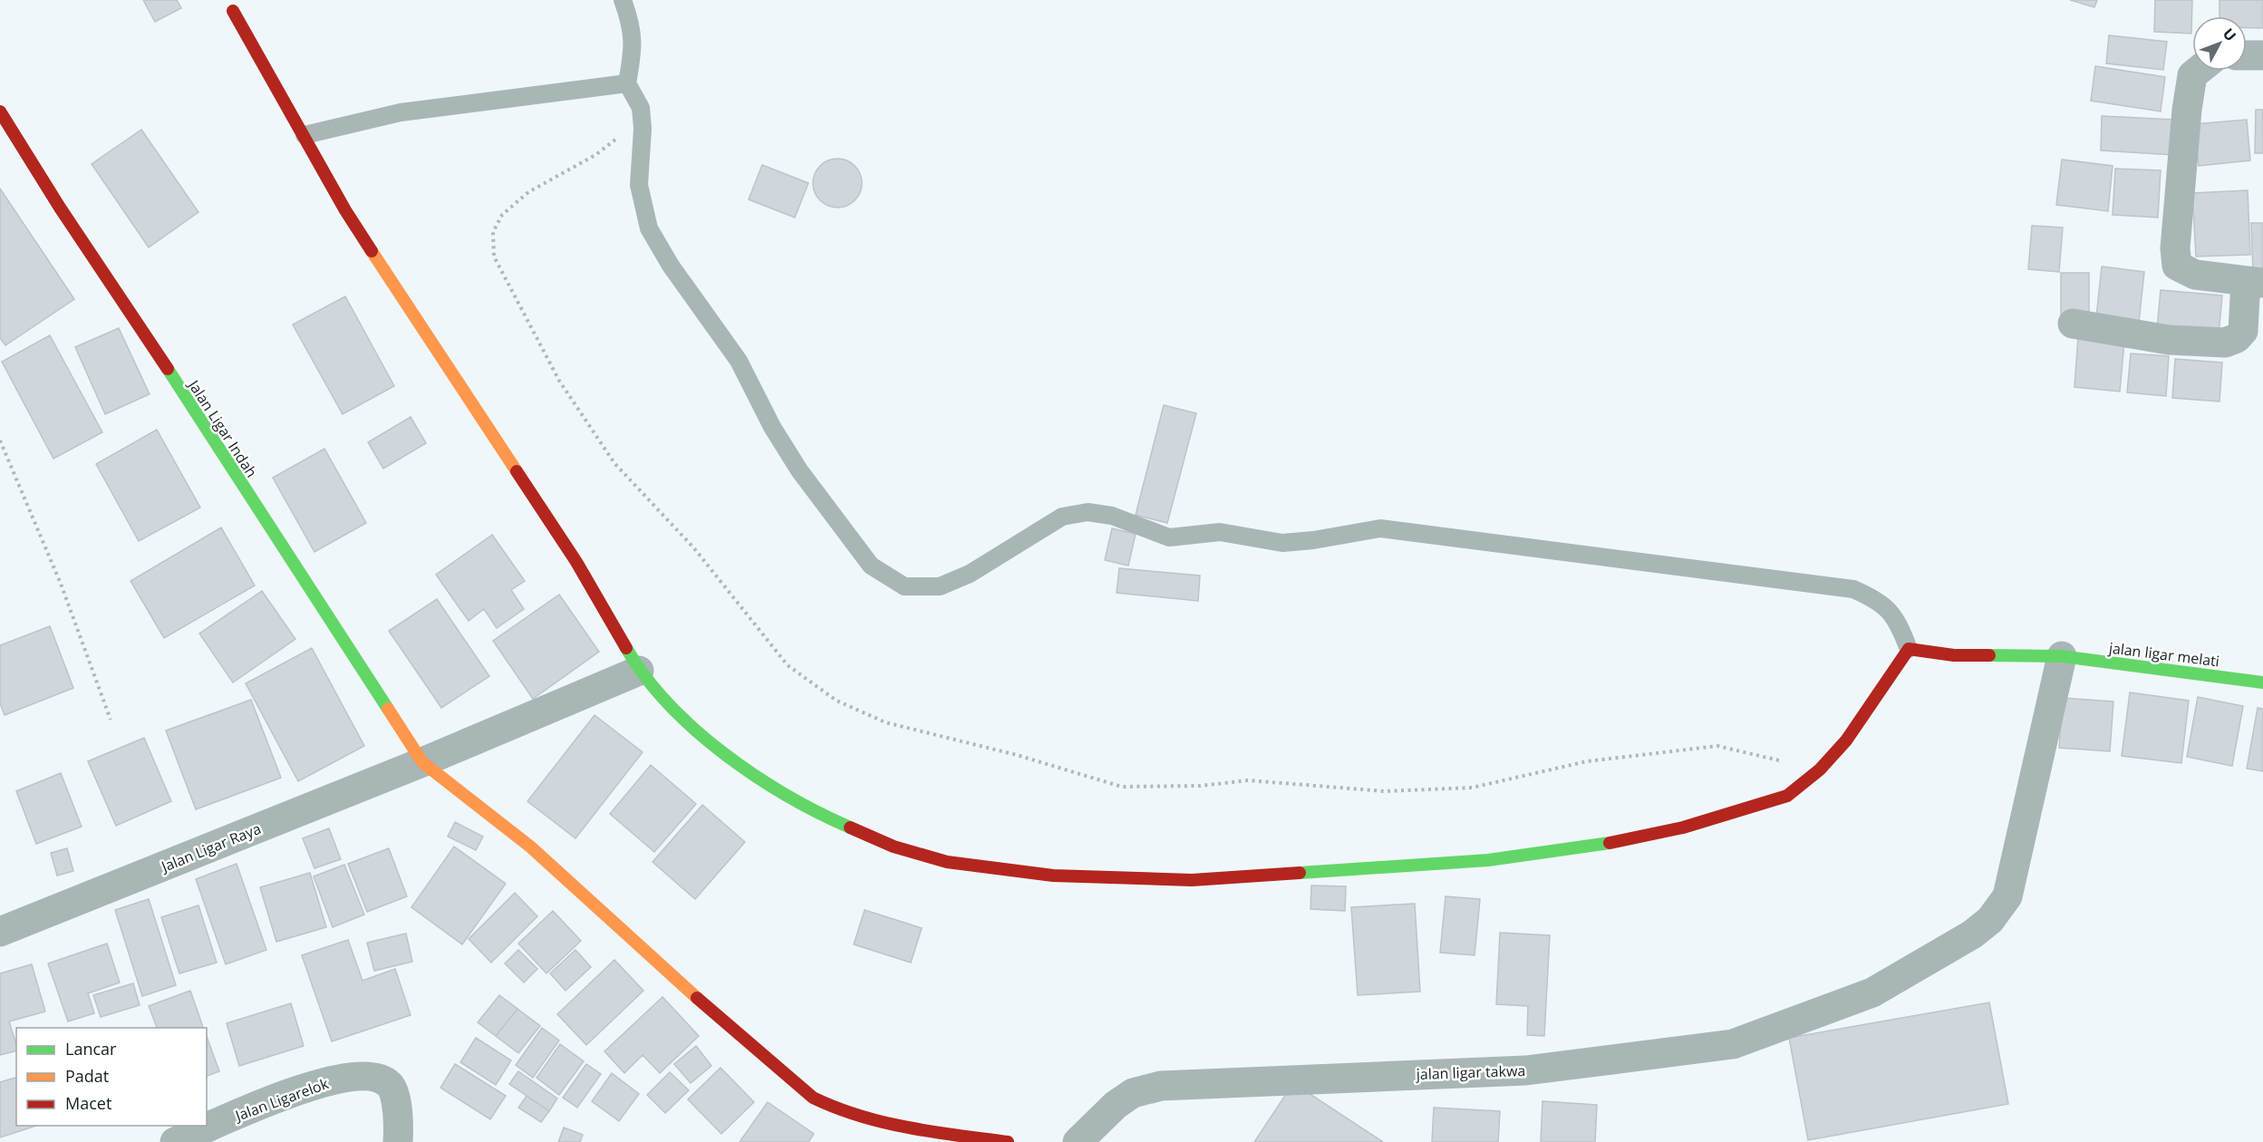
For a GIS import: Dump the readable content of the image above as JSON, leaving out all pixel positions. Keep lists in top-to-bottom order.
{
  "streets": {
    "street": [
      "Jalan Ligar Indah",
      "jalan ligar melati",
      "Jalan Ligar Raya",
      "jalan ligar takwa",
      "Jalan Ligarelok"
    ]
  },
  "crossings": [
    ["Jalan Ligar Indah", "Jalan Ligar Raya"],
    ["jalan ligar melati", "jalan ligar takwa"]
  ],
  "legend": ["Lancar", "Padat", "Macet"],
  "north": "top right"
}
